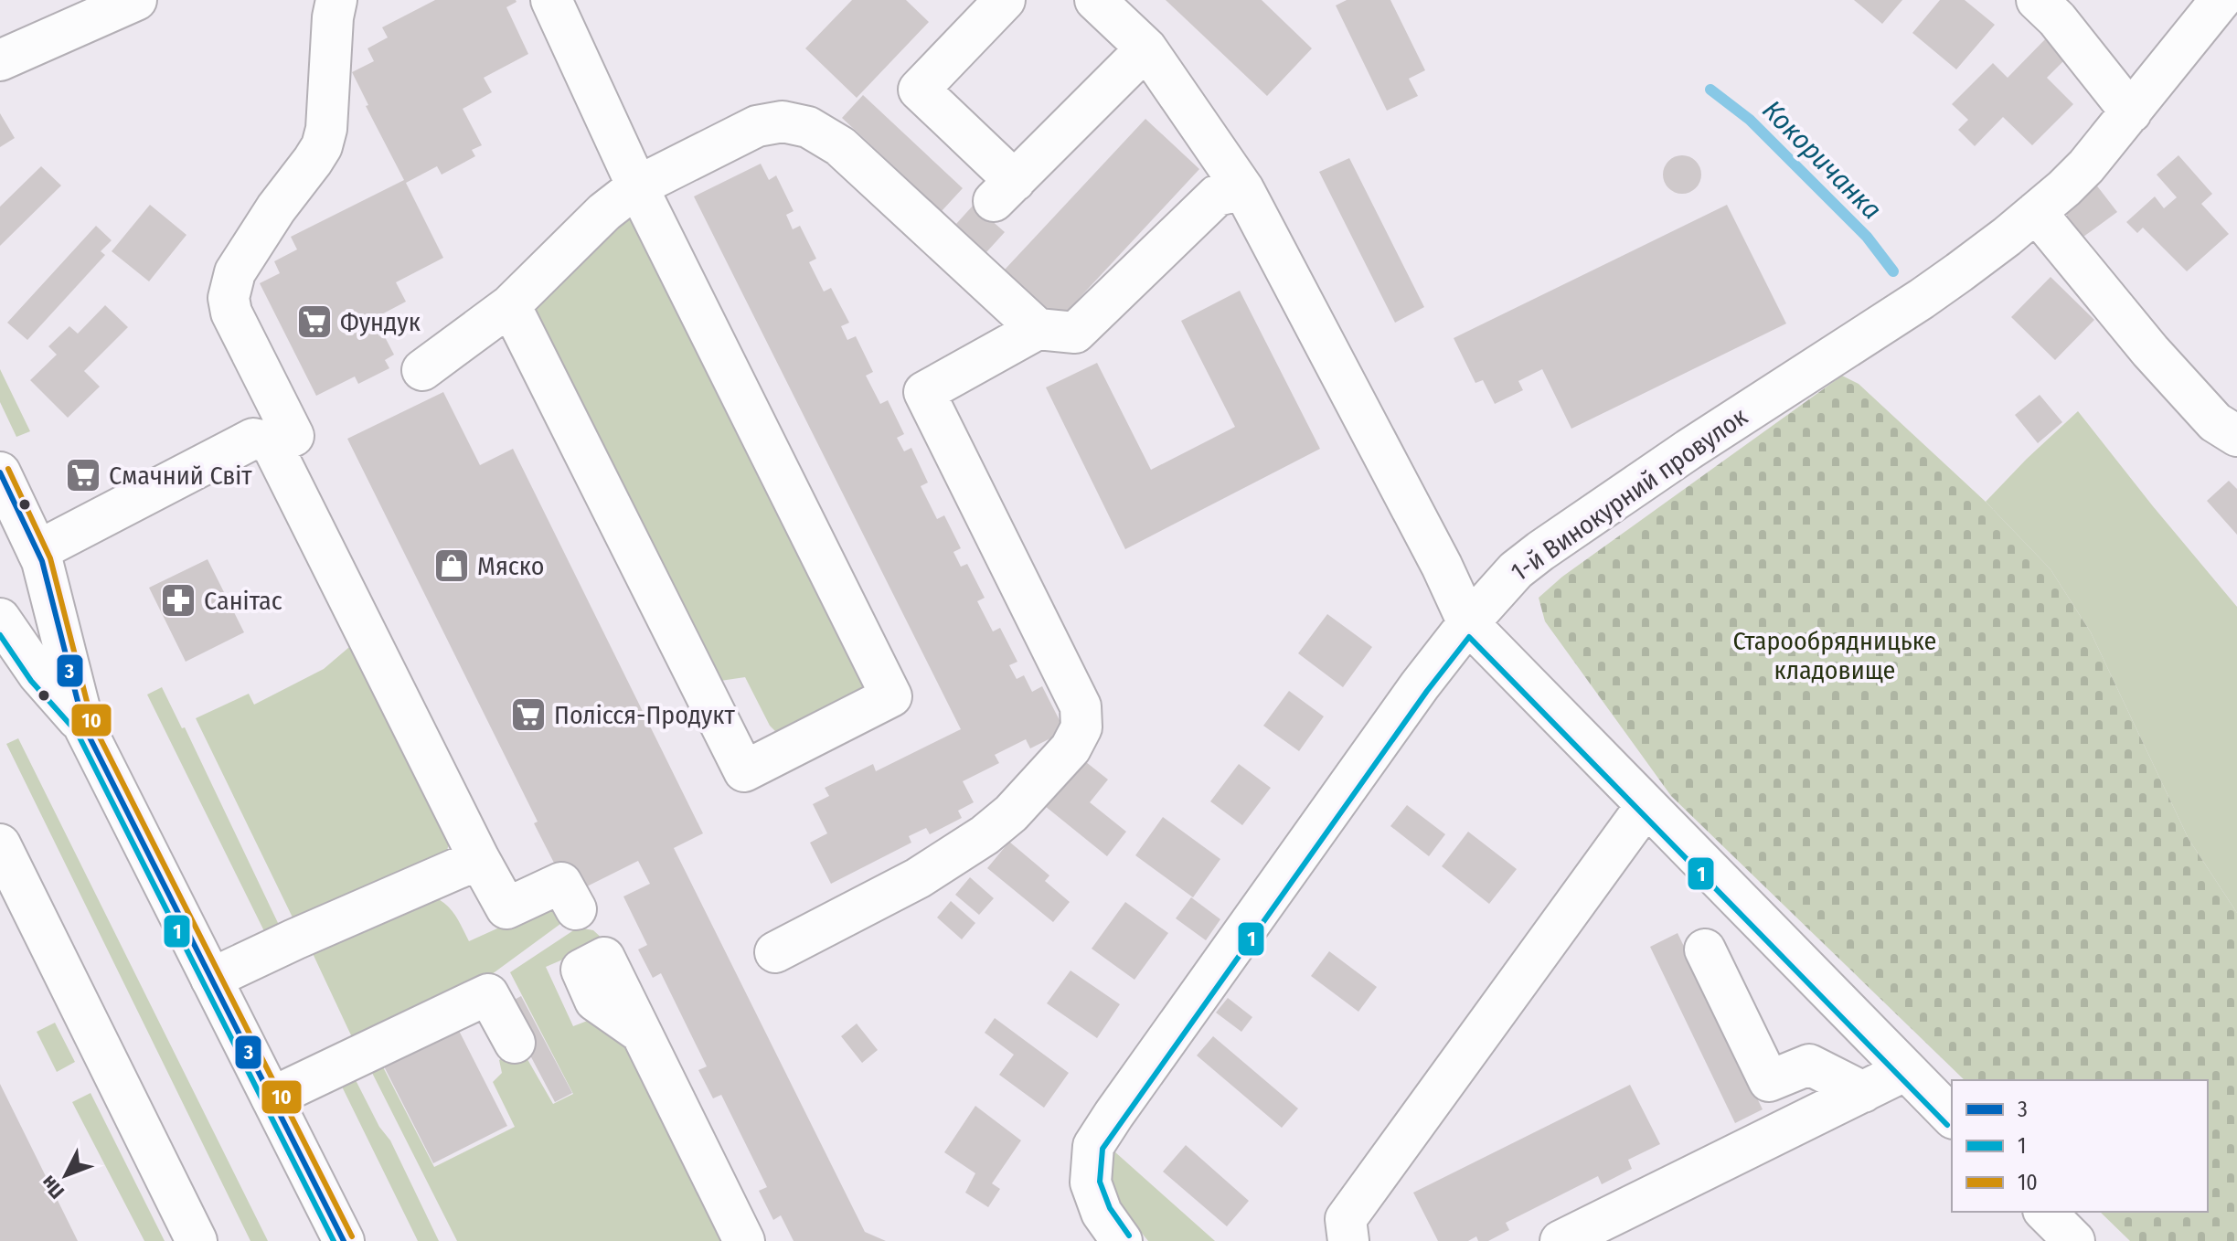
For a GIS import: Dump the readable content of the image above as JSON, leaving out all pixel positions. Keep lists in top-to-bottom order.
{
  "streets": {
    "street": ["1-й Винокурний провулок"]
  },
  "water": ["Кокоричанка"],
  "parks": ["Старообрядницьке кладовище"],
  "places": {
    "supermarket": ["Фундук", "Смачний Світ", "Полісся-Продукт"],
    "shop": ["Мяско"],
    "pharmacy": ["Санітас"]
  },
  "lines": ["transit line 10", "transit line 3", "transit line 1"],
  "legend": ["3", "1", "10"],
  "north": "bottom left"
}
